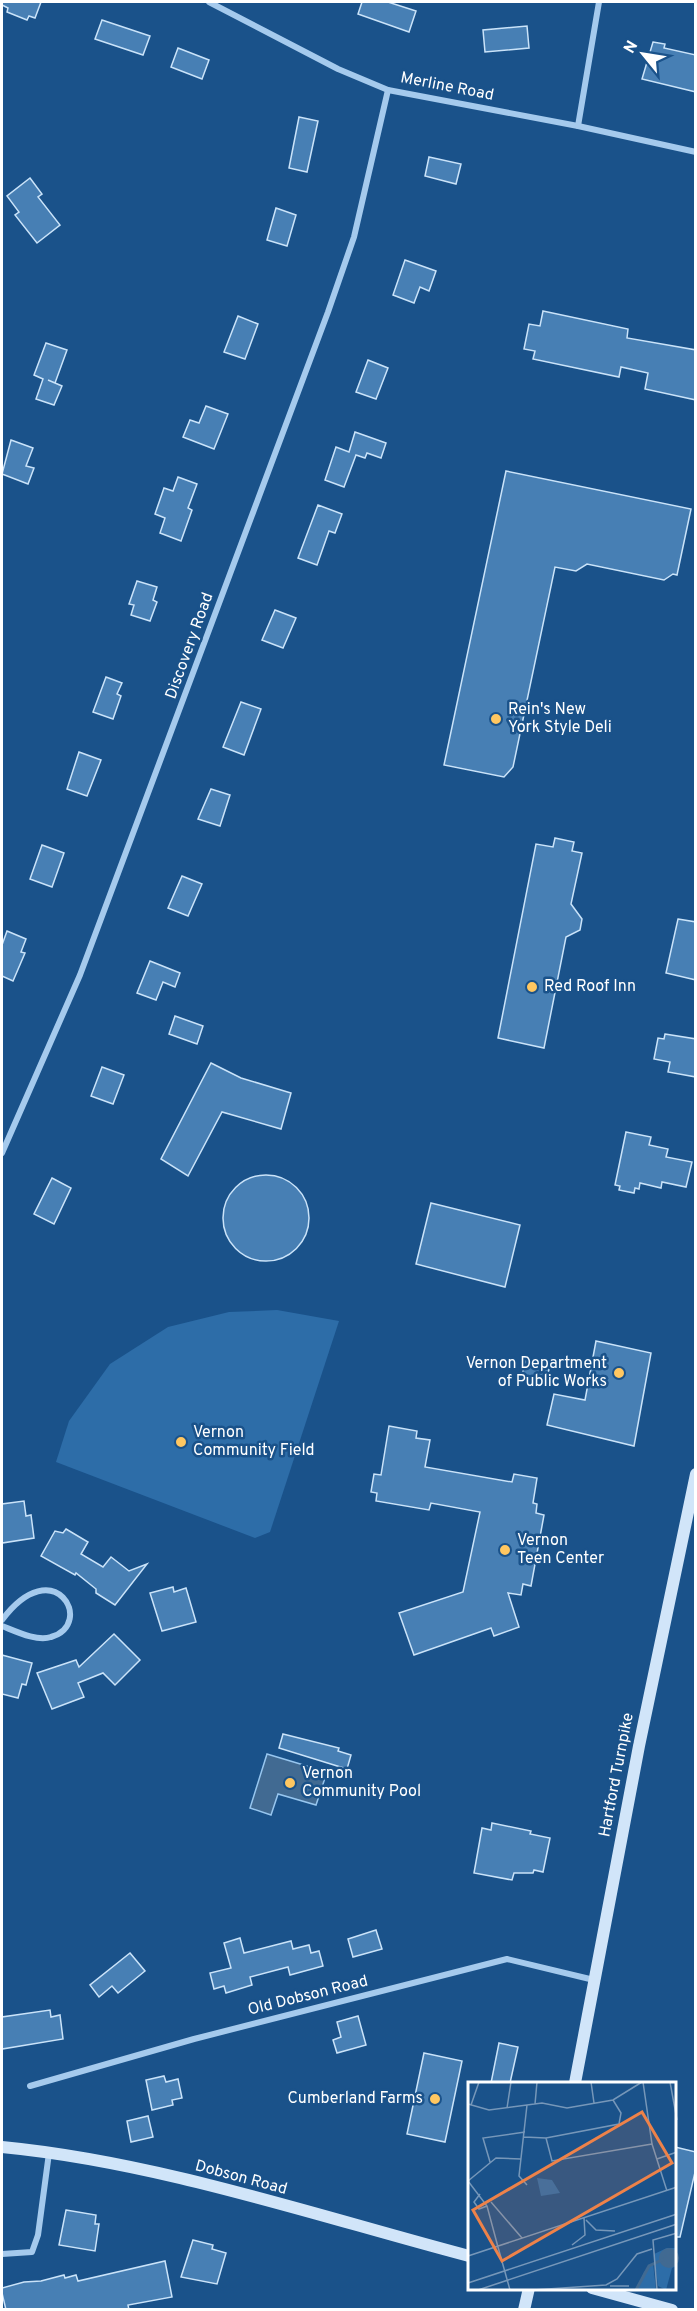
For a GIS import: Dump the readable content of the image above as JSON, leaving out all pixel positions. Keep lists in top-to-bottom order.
{
  "streets": {
    "main road": ["Hartford Turnpike", "Dobson Road"],
    "street": ["Merline Road", "Discovery Road", "Old Dobson Road"]
  },
  "crossings": [
    ["Merline Road", "Discovery Road"],
    ["Hartford Turnpike", "Old Dobson Road"]
  ],
  "places": [
    "Rein's New York Style Deli",
    "Red Roof Inn",
    "Vernon Department of Public Works",
    "Vernon Community Field",
    "Vernon Teen Center",
    "Vernon Community Pool",
    "Cumberland Farms"
  ],
  "north": "top left"
}
